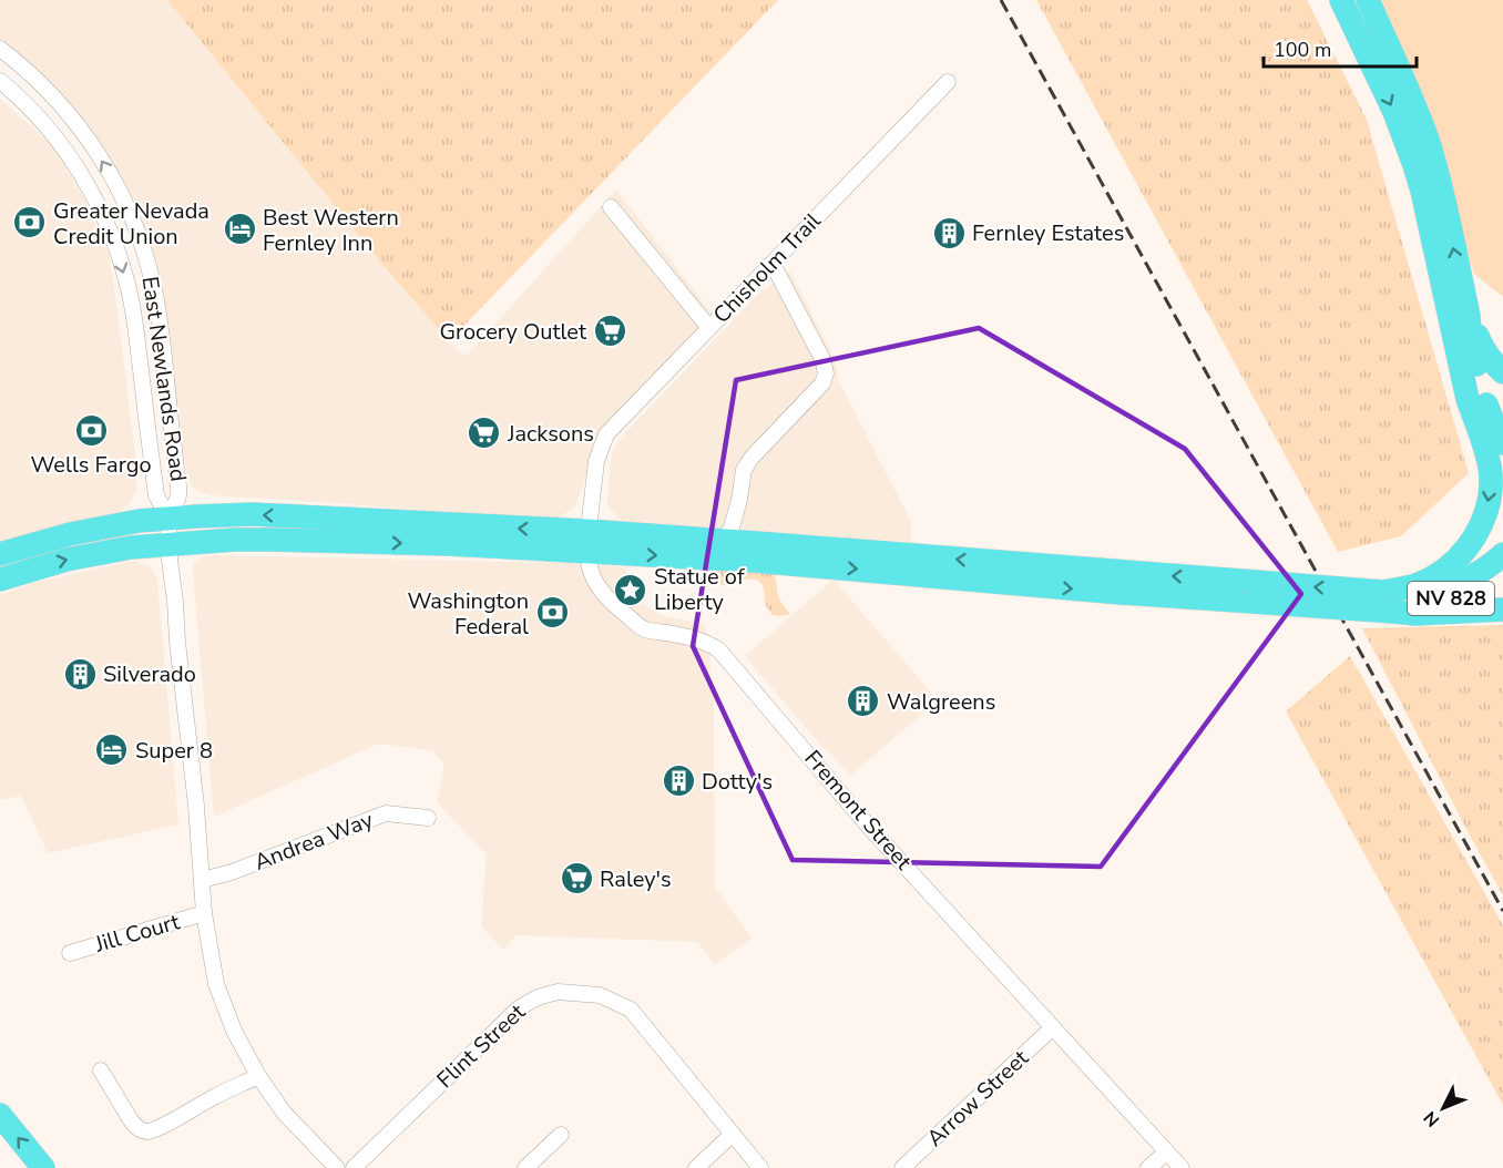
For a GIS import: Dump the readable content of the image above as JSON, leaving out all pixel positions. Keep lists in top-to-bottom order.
{
  "streets": {
    "highway": ["NV 828"],
    "street": [
      "Chisholm Trail",
      "East Newlands Road",
      "Fremont Street",
      "Andrea Way",
      "Jill Court",
      "Flint Street",
      "Arrow Street"
    ]
  },
  "crossings": [
    ["Chisholm Trail", "Fremont Street"],
    ["East Newlands Road", "Andrea Way"],
    ["East Newlands Road", "Jill Court"],
    ["Fremont Street", "Arrow Street"]
  ],
  "places": {
    "bank": ["Greater Nevada Credit Union", "Wells Fargo", "Washington Federal"],
    "hotel": ["Best Western Fernley Inn", "Super 8"],
    "building": [
      "Fernley Estates",
      "Silverado",
      "Walgreens",
      "Dotty's"
    ],
    "supermarket": ["Grocery Outlet", "Jacksons", "Raley's"],
    "place": ["Statue of Liberty"]
  },
  "scale_bar": "100 m",
  "north": "bottom left"
}
